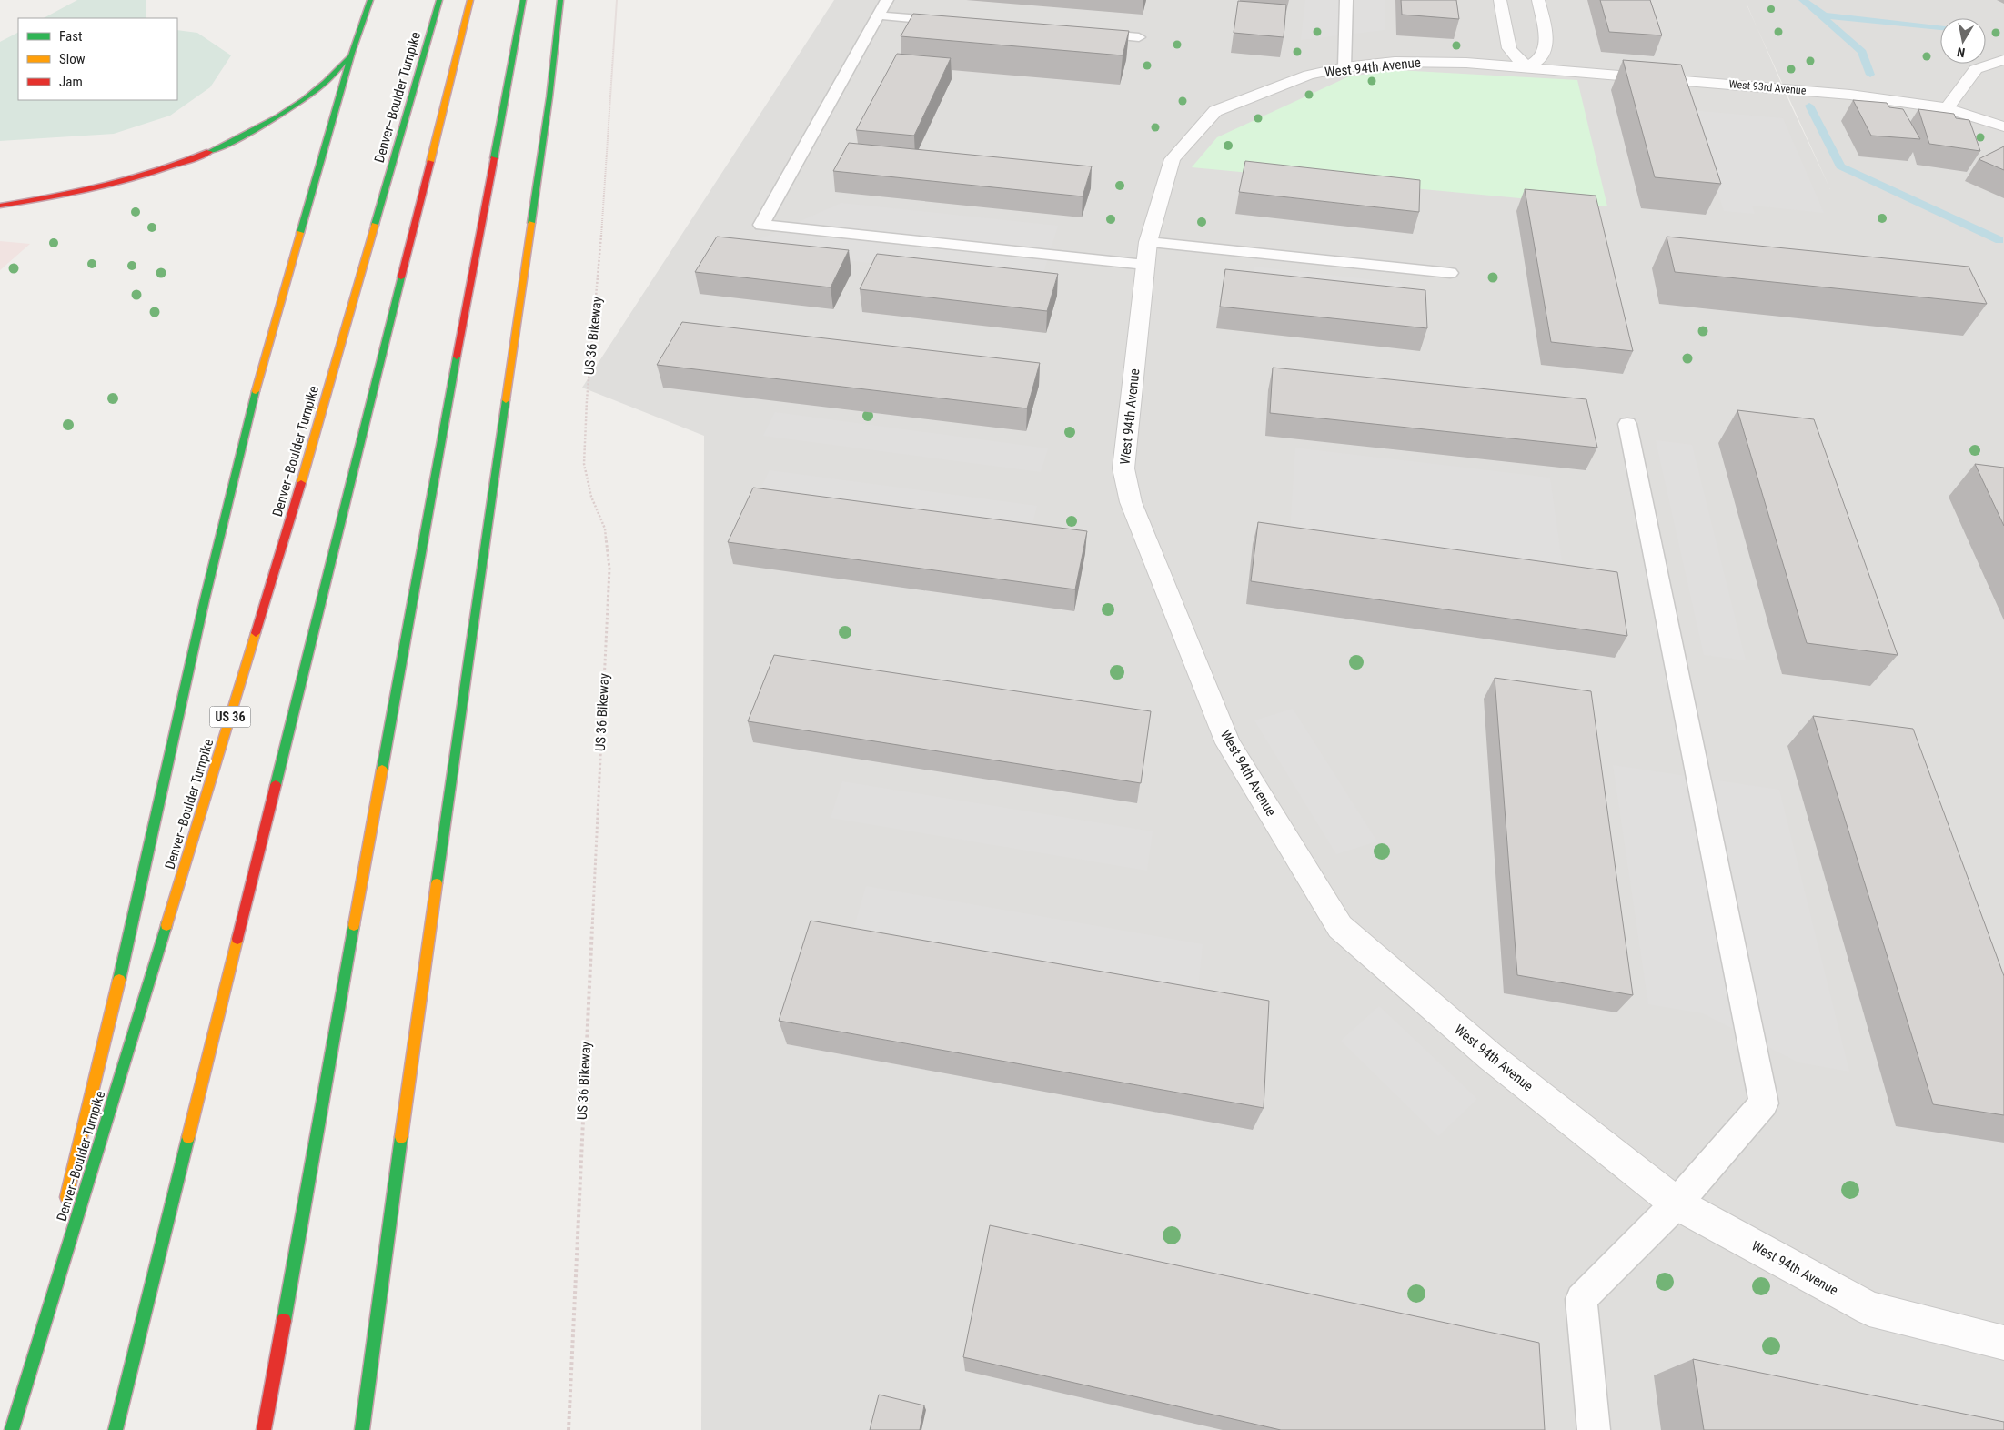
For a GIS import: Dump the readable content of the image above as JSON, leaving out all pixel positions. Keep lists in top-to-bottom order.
{
  "streets": {
    "highway": ["Denver–Boulder Turnpike", "US 36"],
    "street": ["West 94th Avenue", "West 93rd Avenue"],
    "path": ["US 36 Bikeway"]
  },
  "crossings": [
    ["West 94th Avenue", "West 93rd Avenue"]
  ],
  "legend": ["Fast", "Slow", "Jam"],
  "north": "bottom"
}
